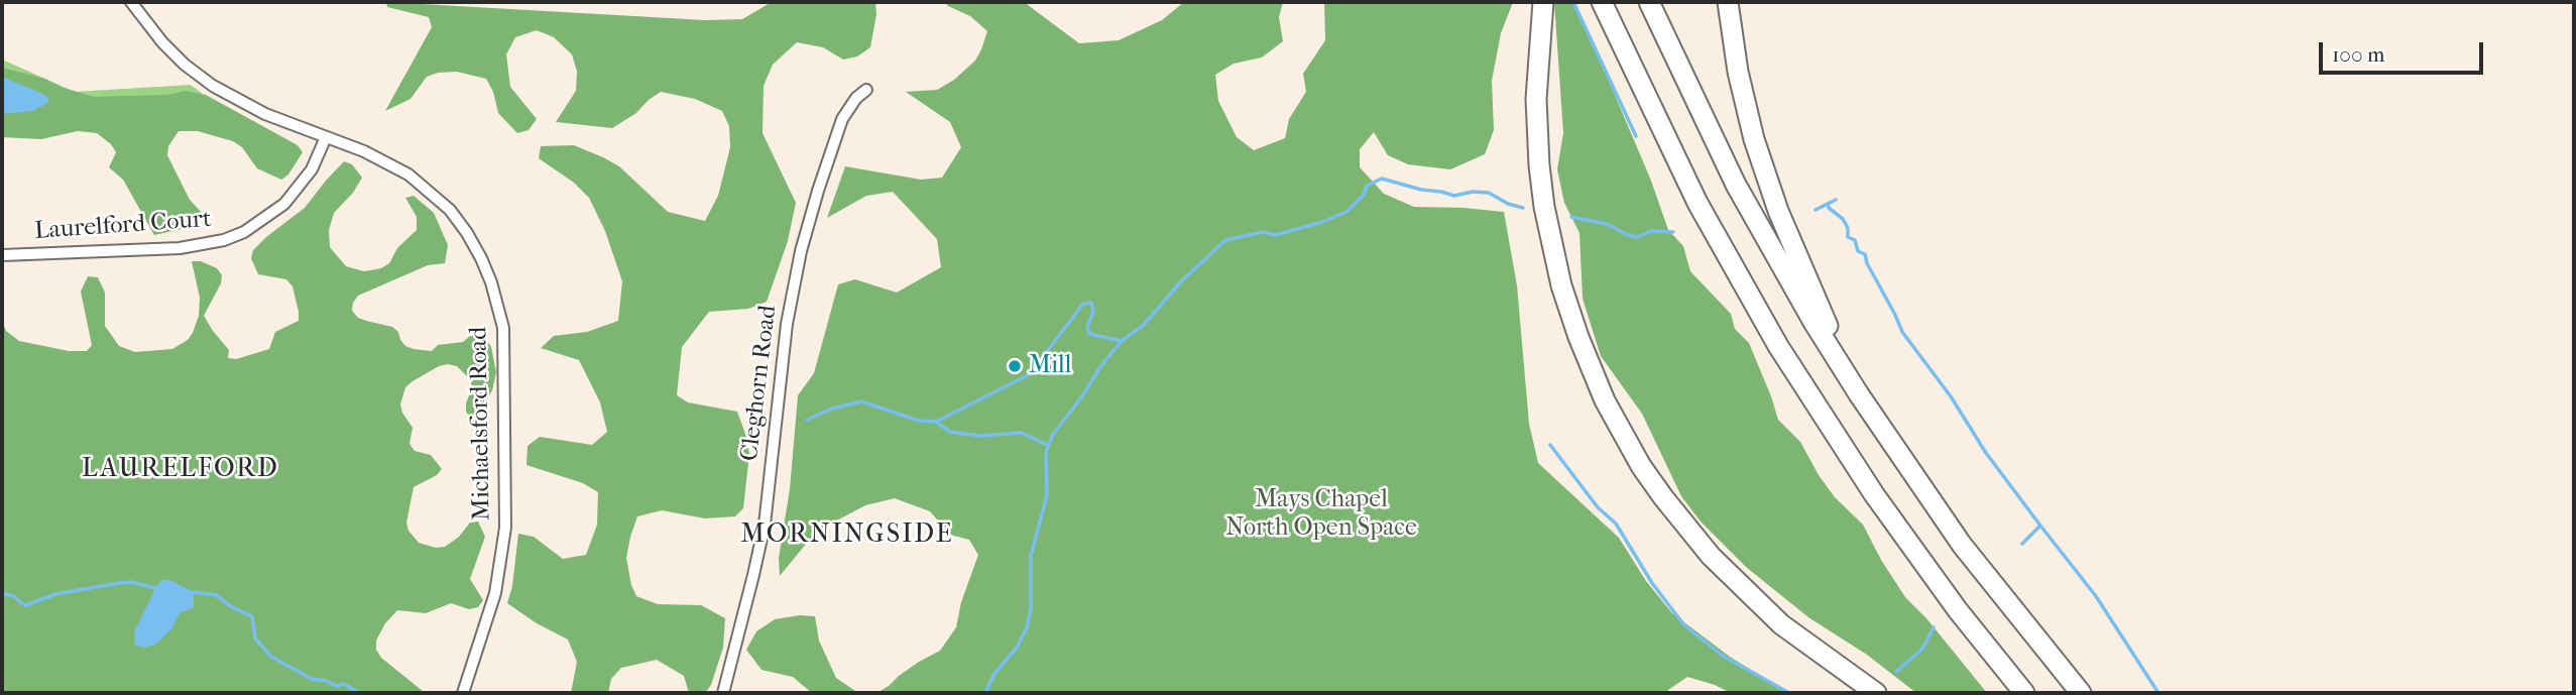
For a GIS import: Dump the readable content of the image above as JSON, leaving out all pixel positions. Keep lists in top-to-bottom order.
{
  "streets": {
    "street": ["Laurelford Court", "Cleghorn Road", "Michaelsford Road"]
  },
  "crossings": [
    ["Laurelford Court", "Michaelsford Road"]
  ],
  "districts": ["LAURELFORD", "MORNINGSIDE"],
  "parks": ["Mays Chapel North Open Space"],
  "places": ["Mill"],
  "scale_bar": "100 m"
}
